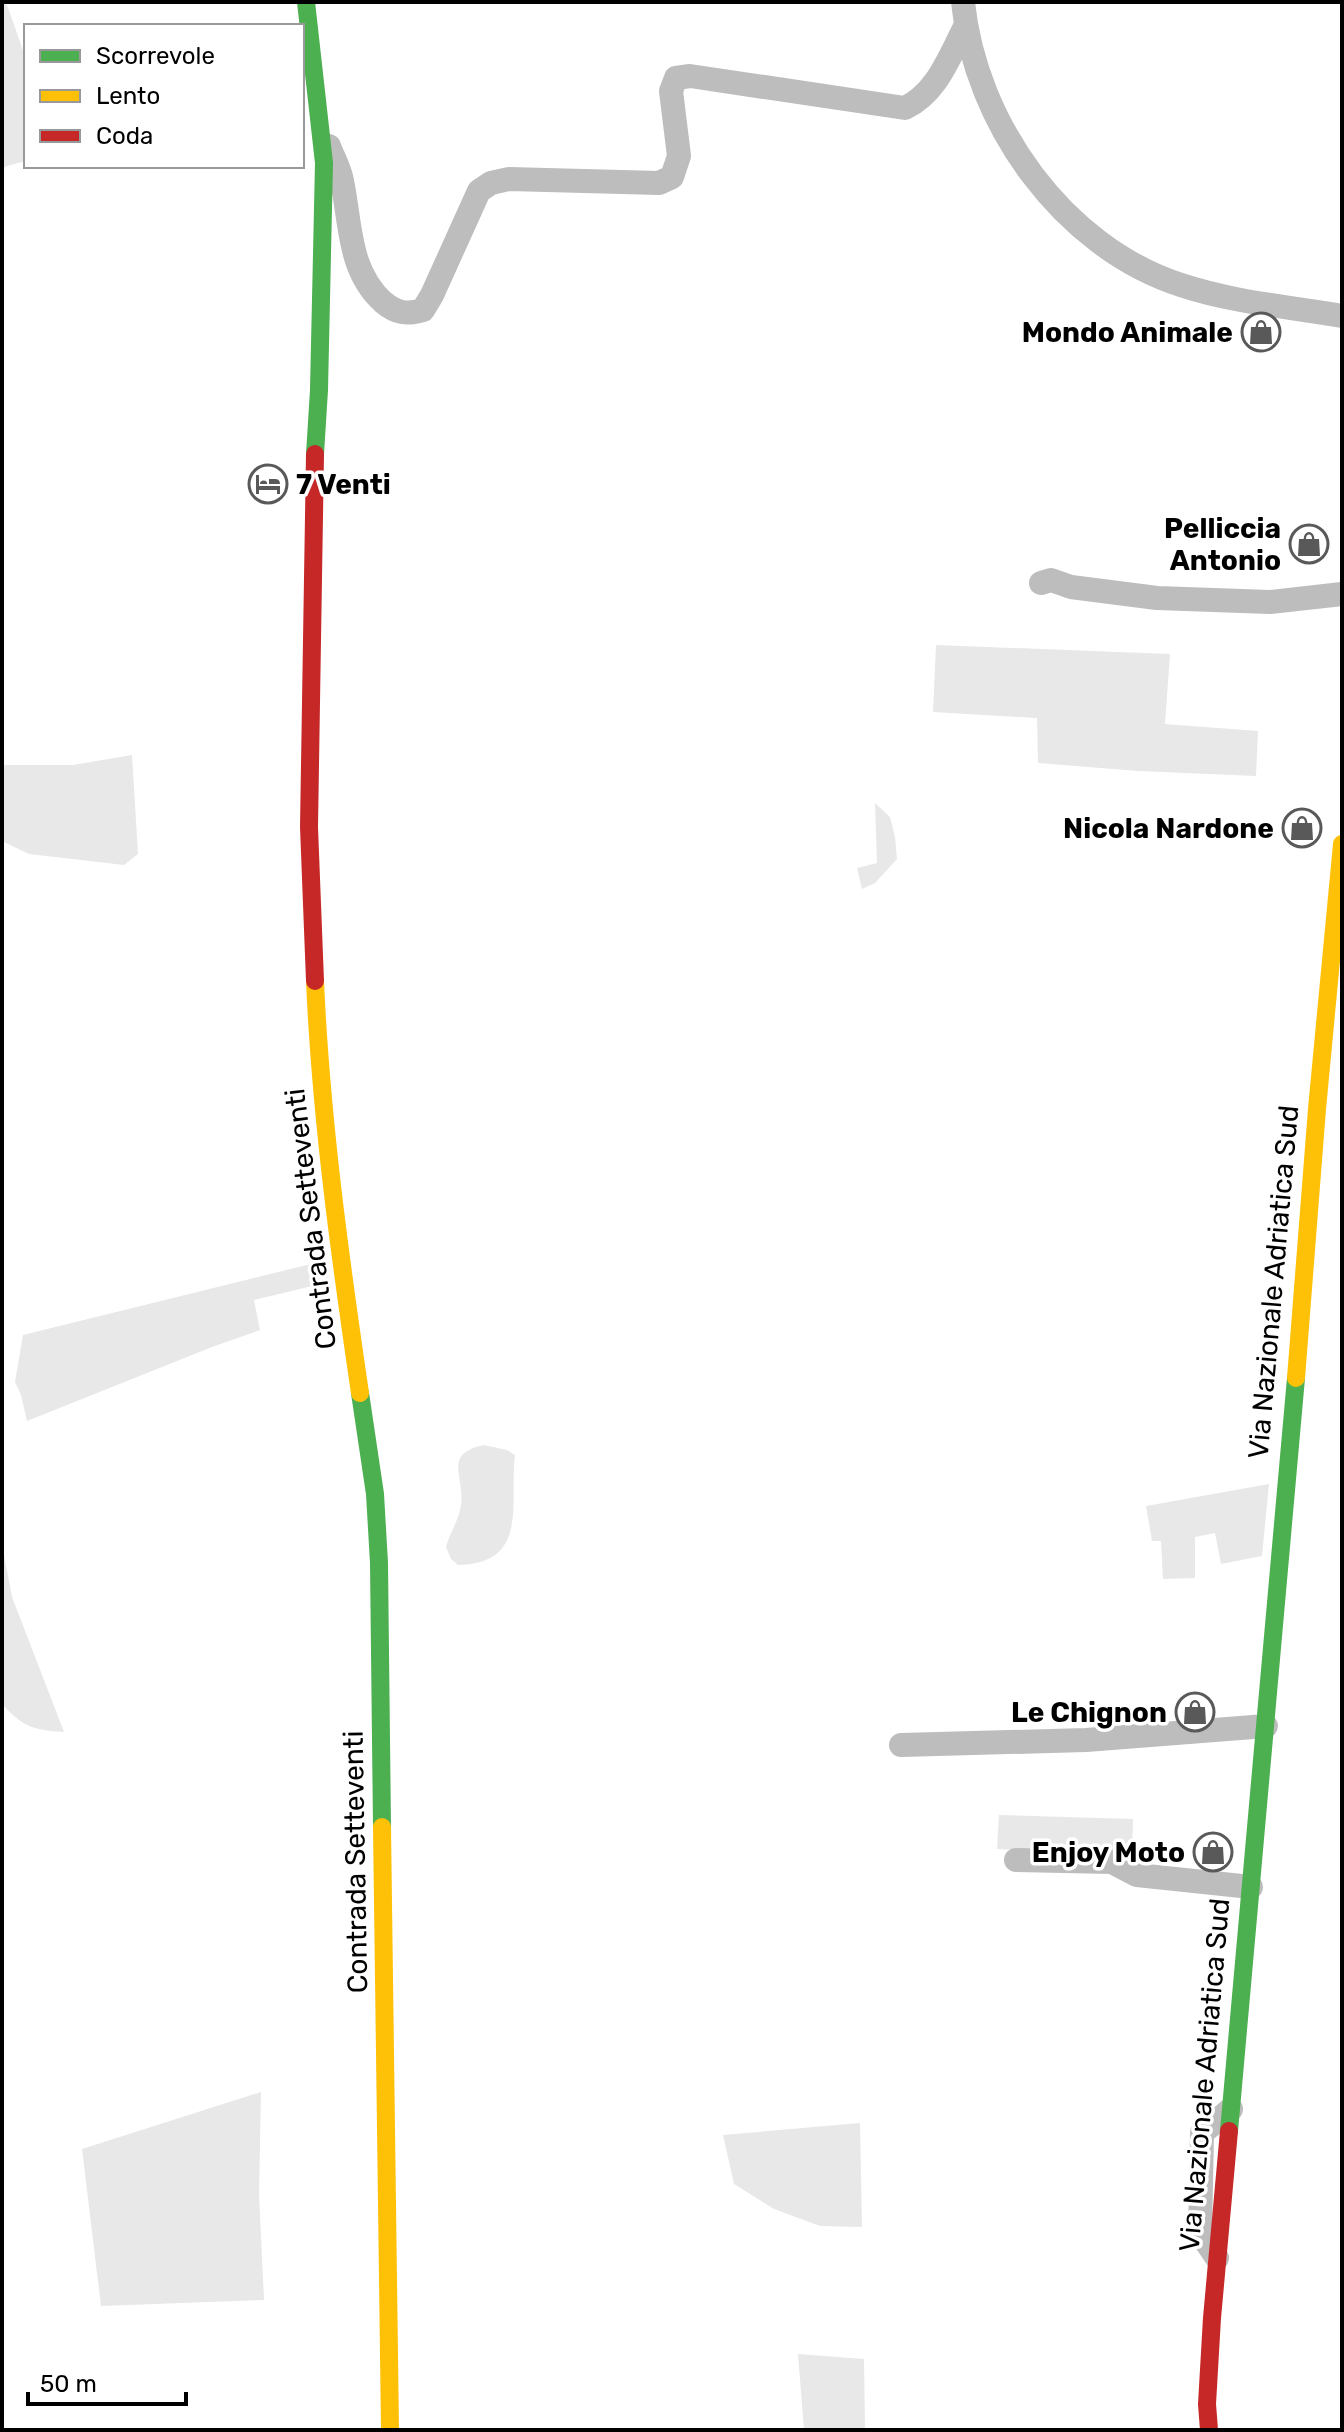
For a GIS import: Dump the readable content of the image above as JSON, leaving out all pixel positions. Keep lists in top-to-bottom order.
{
  "streets": {
    "street": ["Contrada Setteventi", "Via Nazionale Adriatica Sud"]
  },
  "places": {
    "shop": [
      "Mondo Animale",
      "Pelliccia Antonio",
      "Nicola Nardone",
      "Le Chignon",
      "Enjoy Moto"
    ],
    "hotel": ["7 Venti"]
  },
  "legend": ["Scorrevole", "Lento", "Coda"],
  "scale_bar": "50 m"
}
